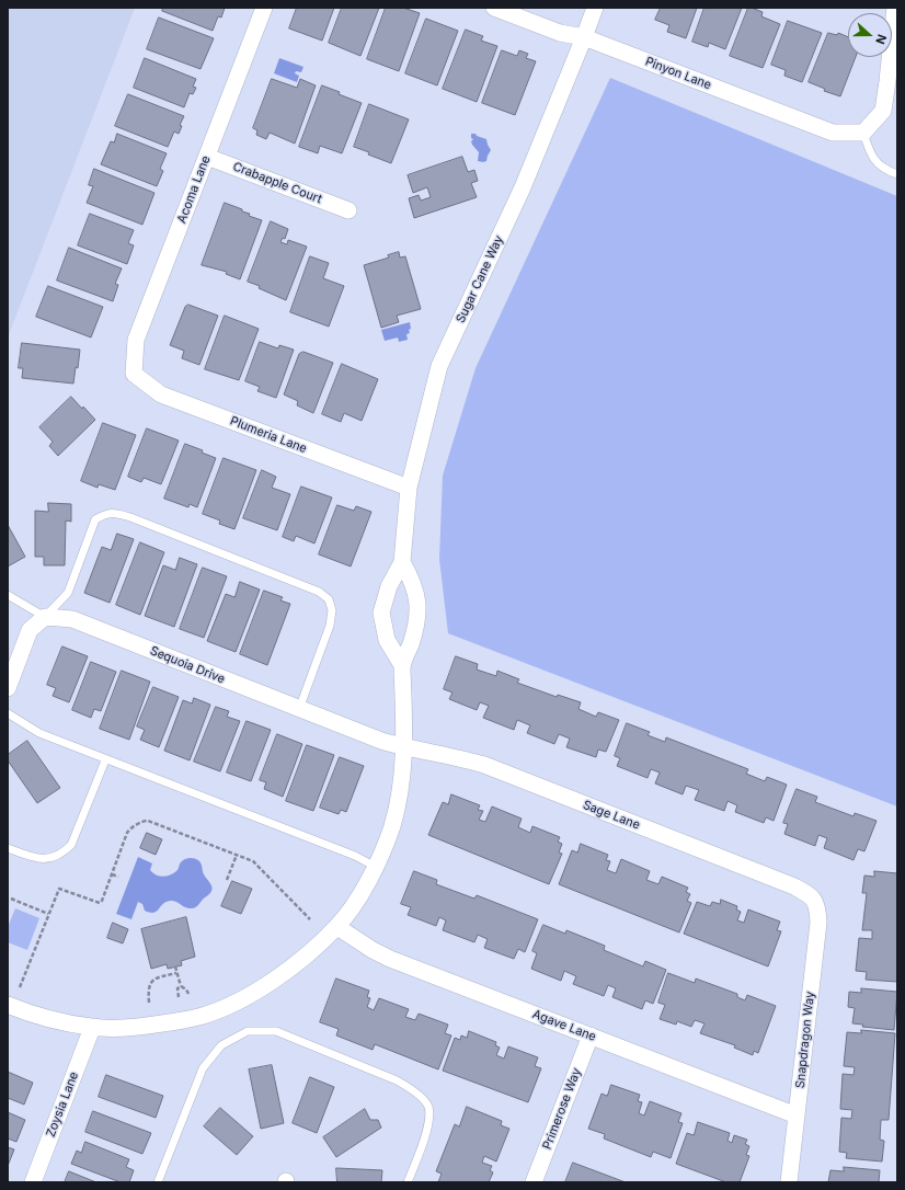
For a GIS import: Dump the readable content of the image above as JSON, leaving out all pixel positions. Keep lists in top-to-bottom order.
{
  "streets": {
    "street": [
      "Pinyon Lane",
      "Crabapple Court",
      "Acoma Lane",
      "Sugar Cane Way",
      "Plumeria Lane",
      "Sequoia Drive",
      "Sage Lane",
      "Agave Lane",
      "Snapdragon Way",
      "Zoysia Lane",
      "Primerose Way"
    ]
  },
  "crossings": [
    ["Pinyon Lane", "Sugar Cane Way"],
    ["Crabapple Court", "Acoma Lane"],
    ["Acoma Lane", "Plumeria Lane"],
    ["Sugar Cane Way", "Plumeria Lane"],
    ["Sugar Cane Way", "Sequoia Drive"],
    ["Sugar Cane Way", "Sage Lane"],
    ["Sugar Cane Way", "Agave Lane"],
    ["Sugar Cane Way", "Zoysia Lane"],
    ["Sequoia Drive", "Sage Lane"],
    ["Sage Lane", "Snapdragon Way"],
    ["Agave Lane", "Snapdragon Way"],
    ["Agave Lane", "Primerose Way"]
  ],
  "north": "right"
}
